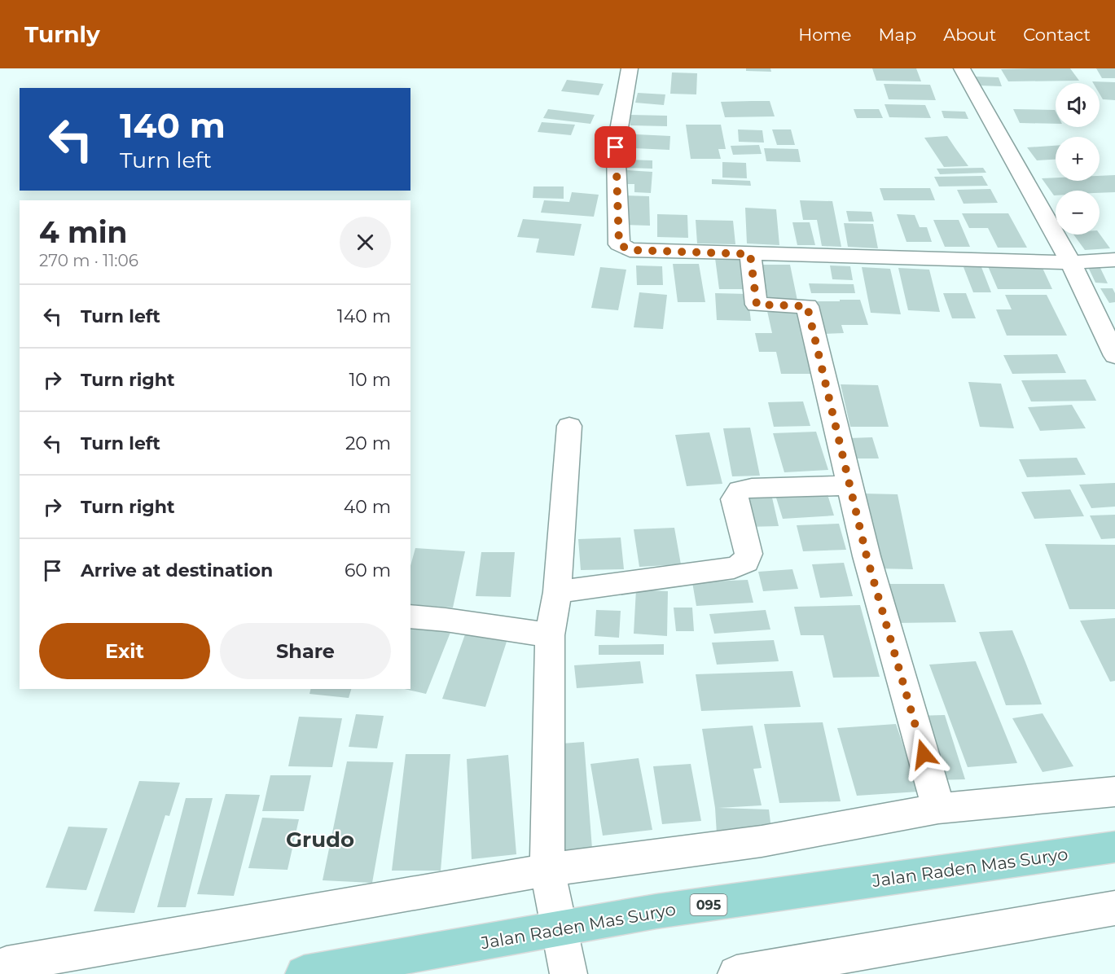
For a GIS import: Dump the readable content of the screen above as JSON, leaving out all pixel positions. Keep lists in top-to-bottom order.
{
  "streets": {
    "main road": ["Jalan Raden Mas Suryo", "095"]
  },
  "districts": ["Grudo"],
  "page": {
    "header": "Turnly",
    "nav": [
      "Home",
      "Map",
      "About",
      "Contact"
    ],
    "map_buttons": ["+", "−"],
    "turn": ["140 m", "Turn left"],
    "heading": ["4 min", "270 m · 11:06"],
    "list": [
      {
        "name": "Turn left",
        "value": "140 m"
      },
      {
        "name": "Turn right",
        "value": "10 m"
      },
      {
        "name": "Turn left",
        "value": "20 m"
      },
      {
        "name": "Turn right",
        "value": "40 m"
      },
      {
        "name": "Arrive at destination",
        "value": "60 m"
      }
    ],
    "buttons": ["Exit", "Share"]
  }
}
